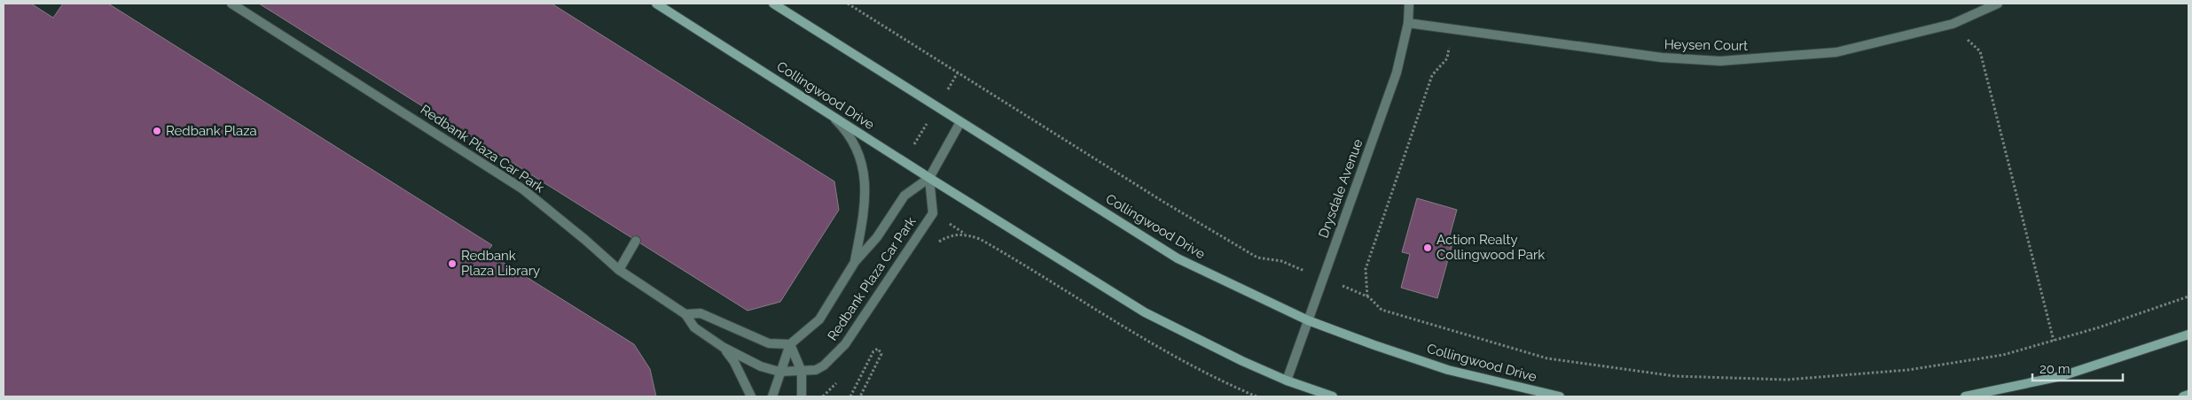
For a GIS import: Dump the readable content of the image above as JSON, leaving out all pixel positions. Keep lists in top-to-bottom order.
{
  "streets": {
    "main road": ["Collingwood Drive"],
    "street": ["Heysen Court", "Redbank Plaza Car Park", "Drysdale Avenue"]
  },
  "crossings": [
    ["Heysen Court", "Drysdale Avenue"],
    ["Collingwood Drive", "Redbank Plaza Car Park"],
    ["Collingwood Drive", "Drysdale Avenue"]
  ],
  "places": ["Redbank Plaza", "Action Realty Collingwood Park", "Redbank Plaza Library"],
  "scale_bar": "20 m"
}
